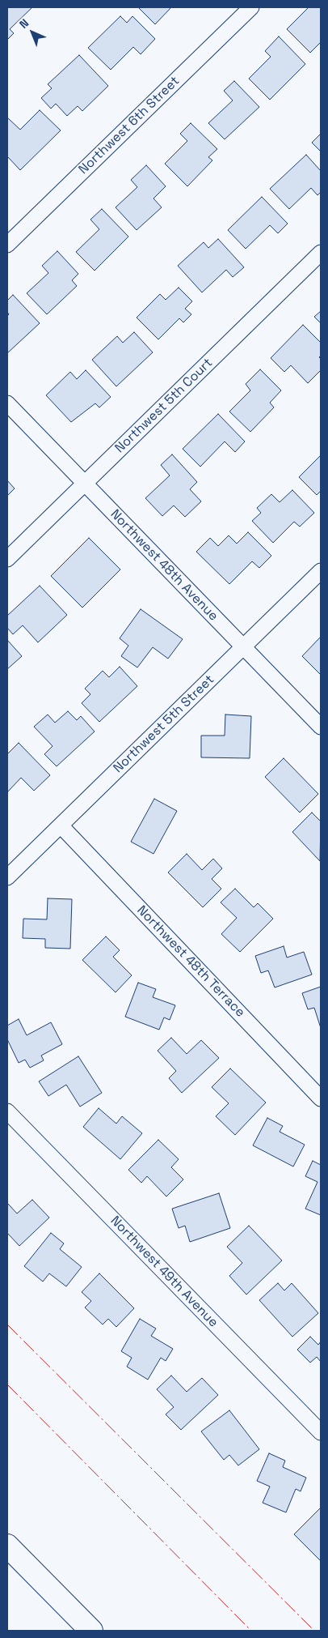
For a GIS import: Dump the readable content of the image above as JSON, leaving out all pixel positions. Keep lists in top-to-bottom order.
{
  "streets": {
    "street": [
      "Northwest 6th Street",
      "Northwest 5th Court",
      "Northwest 48th Avenue",
      "Northwest 5th Street",
      "Northwest 48th Terrace",
      "Northwest 49th Avenue"
    ]
  },
  "crossings": [
    ["Northwest 5th Court", "Northwest 48th Avenue"],
    ["Northwest 48th Avenue", "Northwest 5th Street"],
    ["Northwest 5th Street", "Northwest 48th Terrace"]
  ],
  "north": "top left"
}
